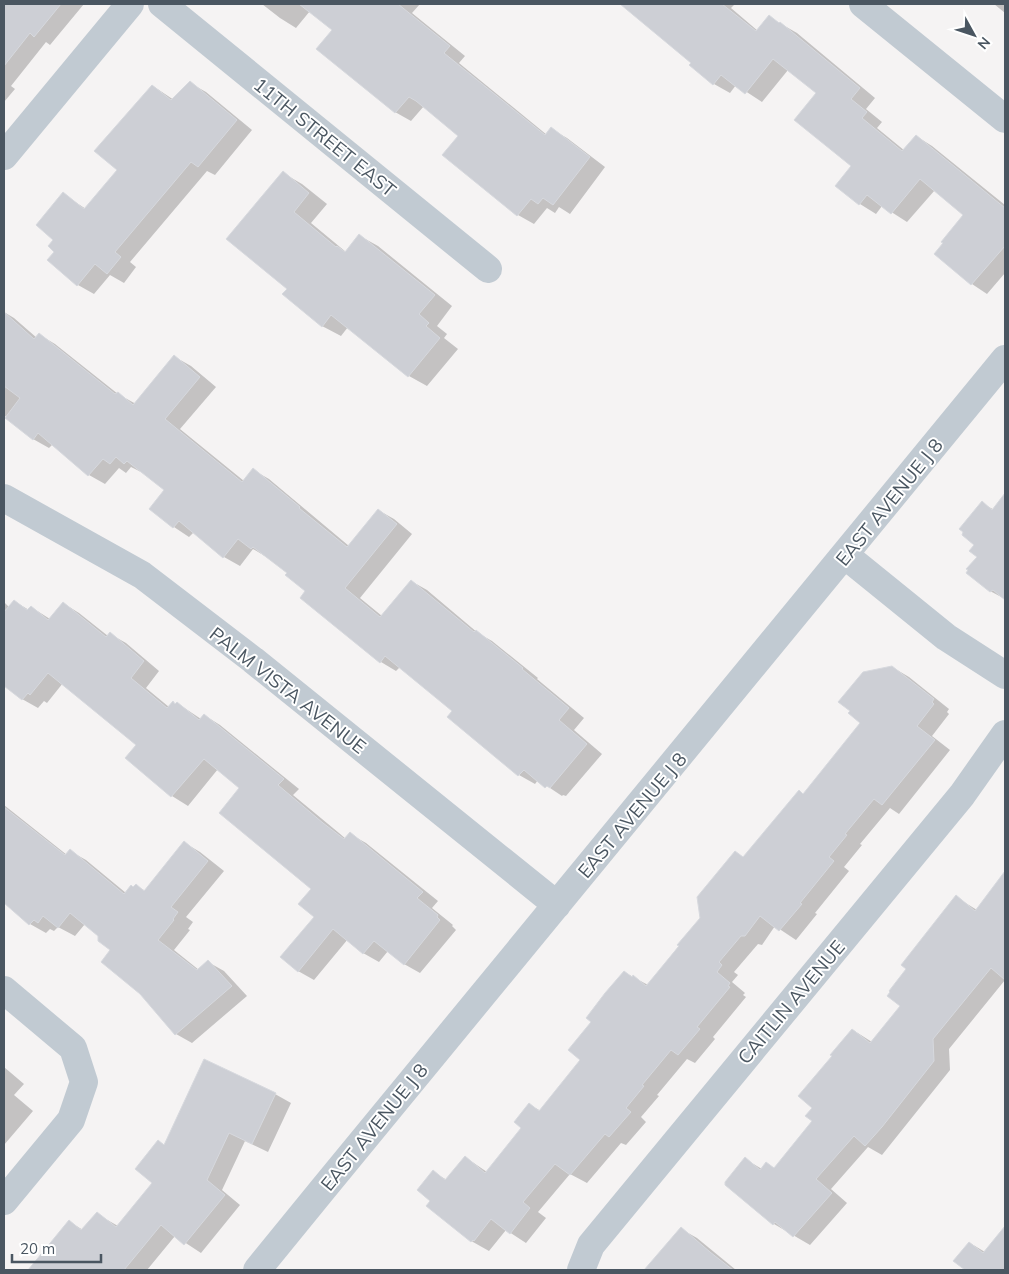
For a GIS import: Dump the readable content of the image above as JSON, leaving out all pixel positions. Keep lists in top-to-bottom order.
{
  "streets": {
    "street": [
      "11TH STREET EAST",
      "EAST AVENUE J 8",
      "PALM VISTA AVENUE",
      "CAITLIN AVENUE"
    ]
  },
  "crossings": [
    ["EAST AVENUE J 8", "PALM VISTA AVENUE"]
  ],
  "scale_bar": "20 m",
  "north": "bottom right"
}
